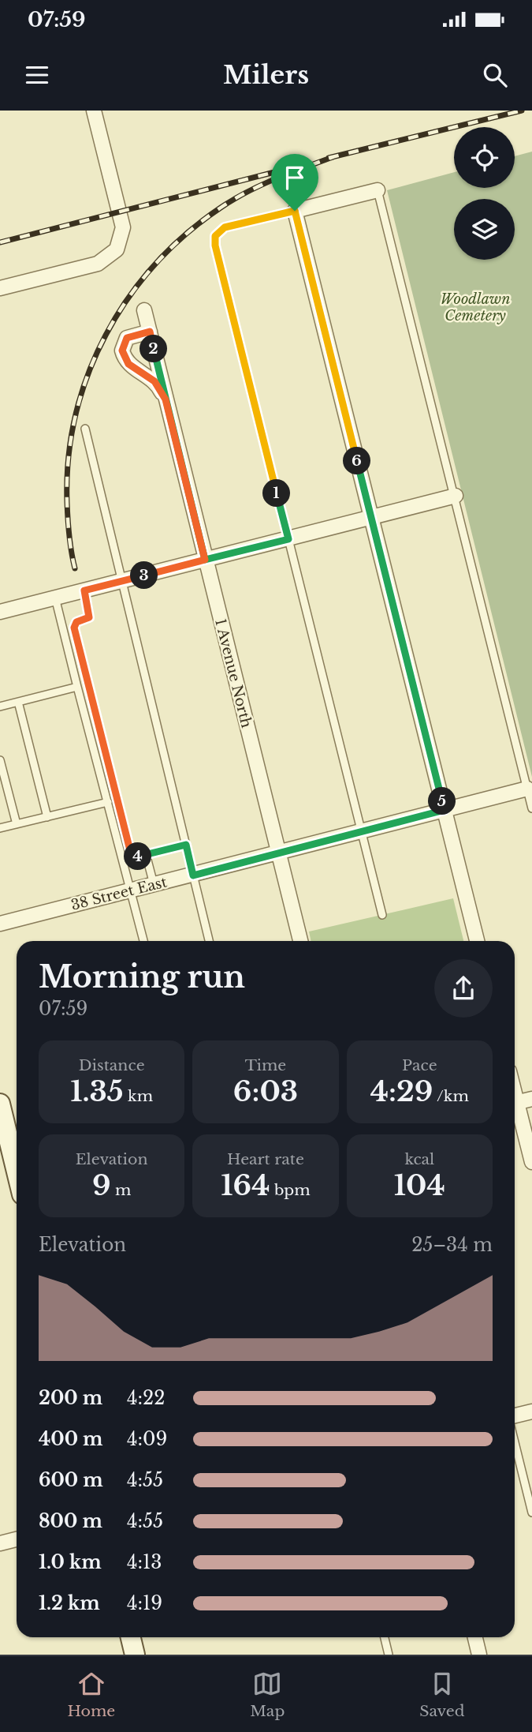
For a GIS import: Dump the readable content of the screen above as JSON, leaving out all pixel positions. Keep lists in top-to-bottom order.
{
  "streets": {
    "street": ["1 Avenue North", "38 Street East"]
  },
  "crossings": [
    ["1 Avenue North", "38 Street East"]
  ],
  "parks": ["Woodlawn Cemetery"],
  "page": {
    "status": "07:59",
    "header": "Milers",
    "pins": [
      "2",
      "6",
      "1",
      "3",
      "5",
      "4"
    ],
    "heading": ["Morning run", "07:59"],
    "stats": [
      ["Distance", "1.35 km"],
      ["Time", "6:03"],
      ["Pace", "4:29 /km"],
      ["Elevation", "9 m"],
      ["Heart rate", "164 bpm"],
      ["kcal", "104"]
    ],
    "chart": ["Elevation", "25–34 m"],
    "list": [
      {
        "name": "200 m",
        "note": "4:22"
      },
      {
        "name": "400 m",
        "note": "4:09"
      },
      {
        "name": "600 m",
        "note": "4:55"
      },
      {
        "name": "800 m",
        "note": "4:55"
      },
      {
        "name": "1.0 km",
        "note": "4:13"
      },
      {
        "name": "1.2 km",
        "note": "4:19"
      }
    ],
    "tabs": ["Home", "Map", "Saved"]
  }
}
